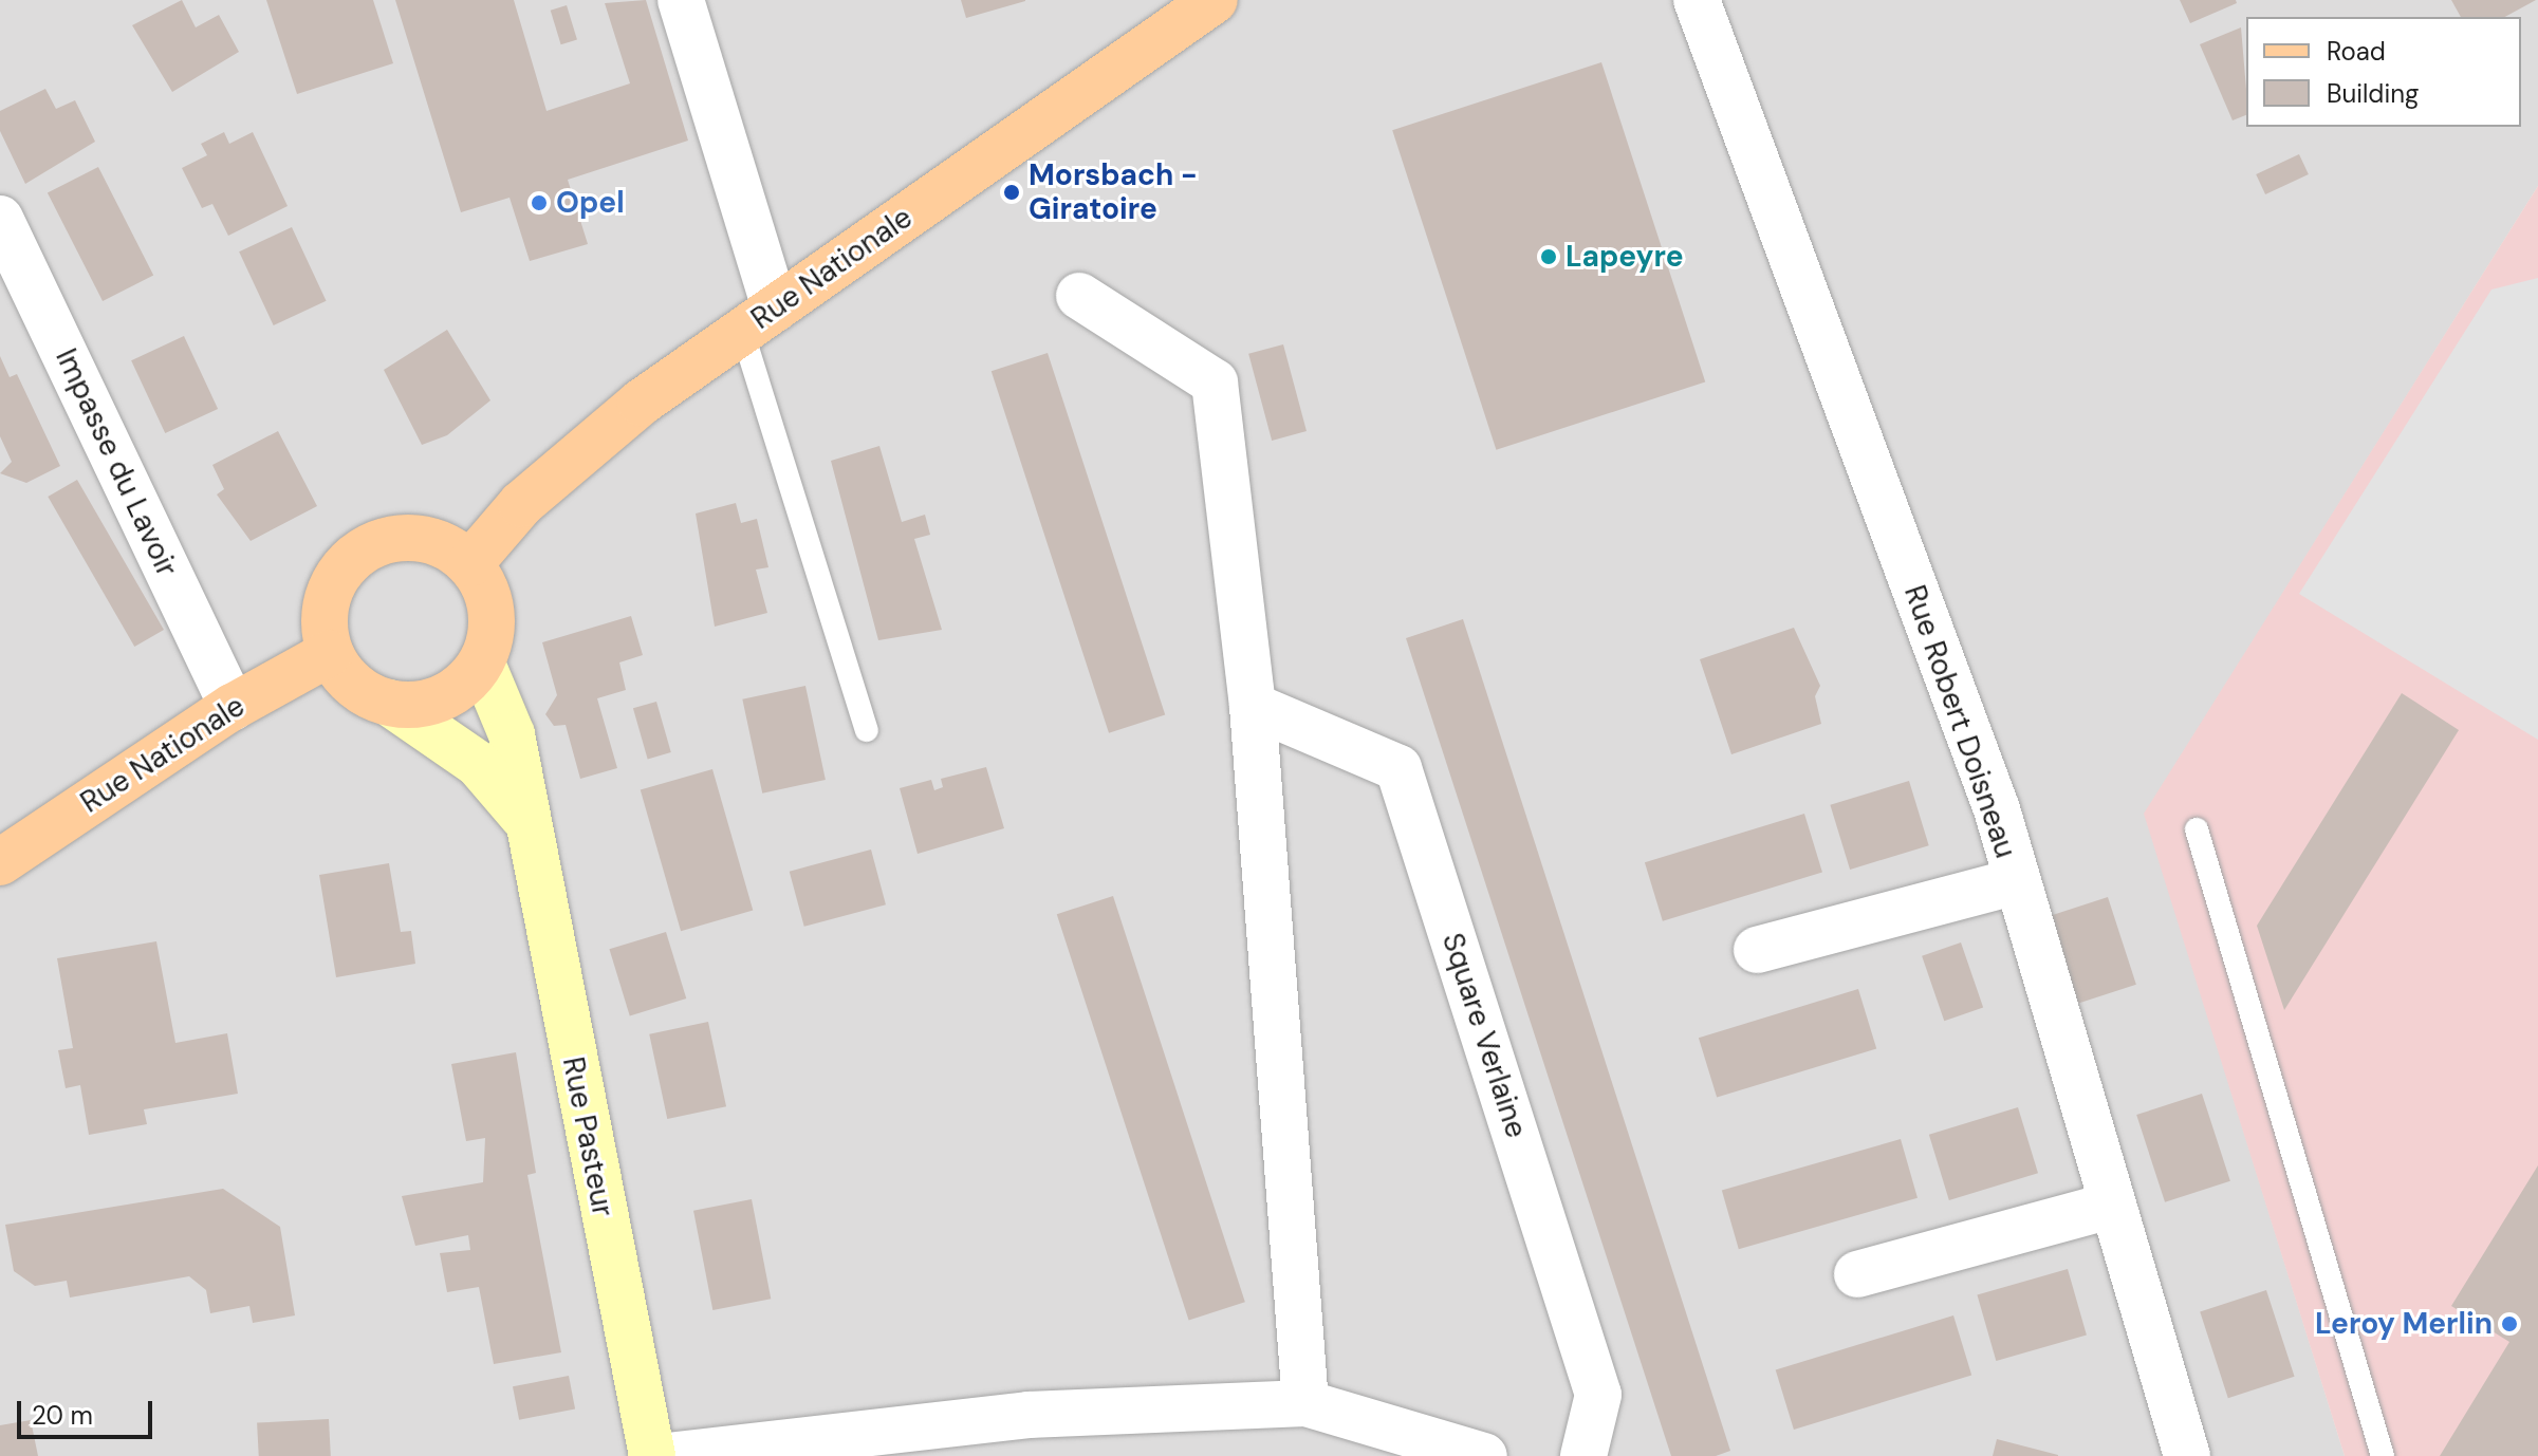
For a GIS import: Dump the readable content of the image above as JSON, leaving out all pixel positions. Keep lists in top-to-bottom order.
{
  "streets": {
    "main road": ["Rue Nationale", "Rue Pasteur"],
    "street": ["Impasse du Lavoir", "Rue Robert Doisneau", "Square Verlaine"]
  },
  "crossings": [
    ["Rue Nationale", "Impasse du Lavoir"],
    ["Rue Nationale", "Rue Pasteur"]
  ],
  "places": [
    "Morsbach - Giratoire",
    "Opel",
    "Lapeyre",
    "Leroy Merlin"
  ],
  "legend": ["Road", "Building"],
  "scale_bar": "20 m"
}
